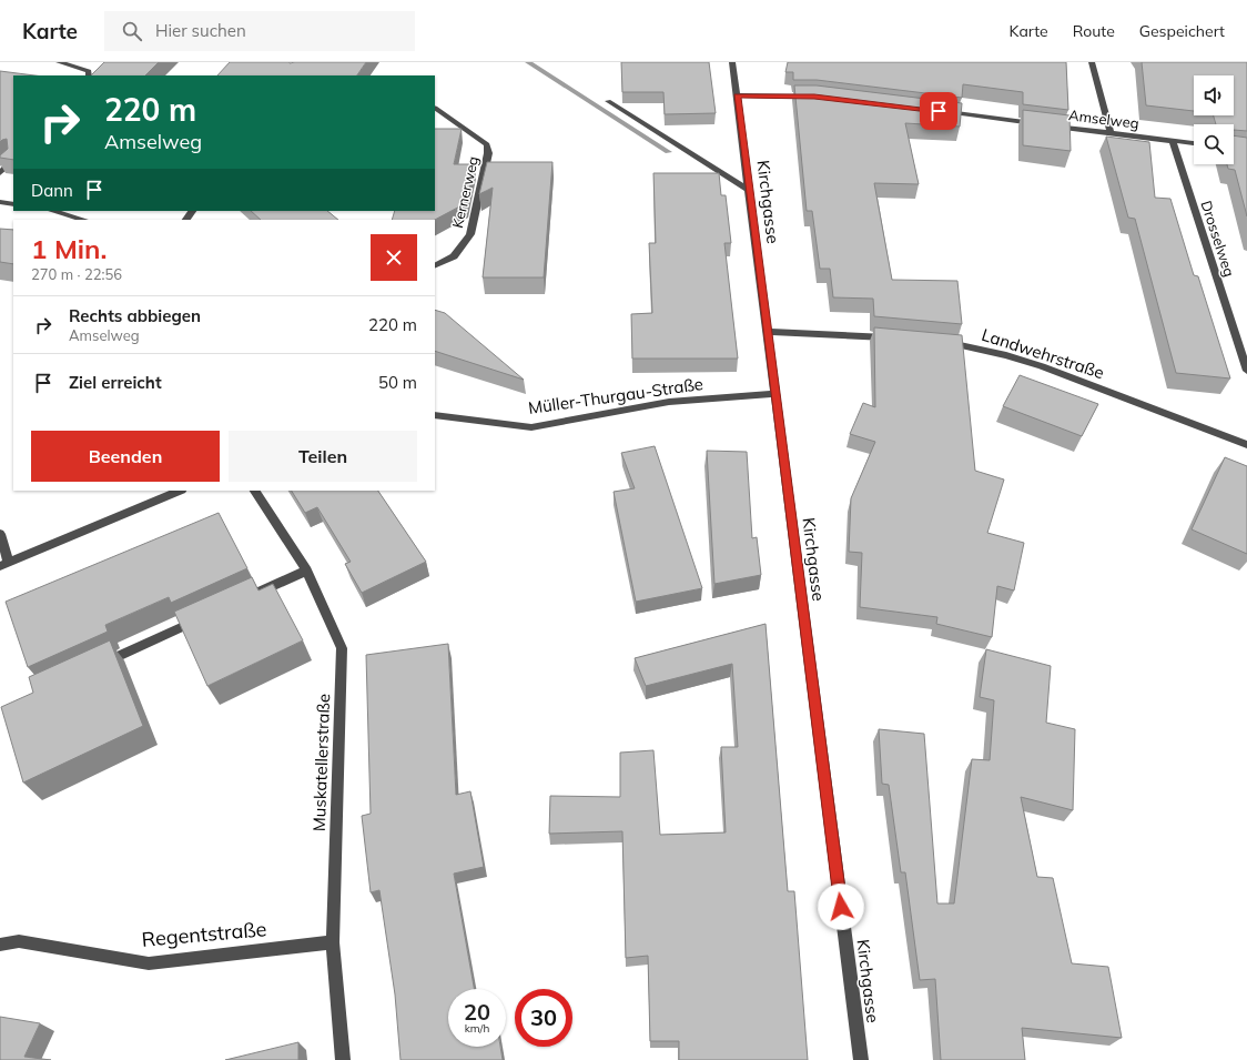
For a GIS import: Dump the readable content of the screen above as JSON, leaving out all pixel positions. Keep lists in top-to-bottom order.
{
  "streets": {
    "street": [
      "Amselweg",
      "Kernerweg",
      "Kirchgasse",
      "Drosselweg",
      "Landwehrstraße",
      "Müller-Thurgau-Straße",
      "Muskatellerstraße",
      "Regentstraße"
    ]
  },
  "crossings": [
    ["Amselweg", "Drosselweg"],
    ["Kirchgasse", "Müller-Thurgau-Straße"],
    ["Muskatellerstraße", "Regentstraße"]
  ],
  "page": {
    "header": "Karte",
    "search": "Hier suchen",
    "nav": ["Karte", "Route", "Gespeichert"],
    "turn": ["220 m", "Amselweg"],
    "then": "Dann",
    "heading": ["1 Min.", "270 m · 22:56"],
    "list": [
      {
        "name": "Rechts abbiegen",
        "note": "Amselweg",
        "value": "220 m"
      },
      {
        "name": "Ziel erreicht",
        "value": "50 m"
      }
    ],
    "buttons": ["Beenden", "Teilen"],
    "speed": "20 km/h",
    "limit": "30"
  }
}
